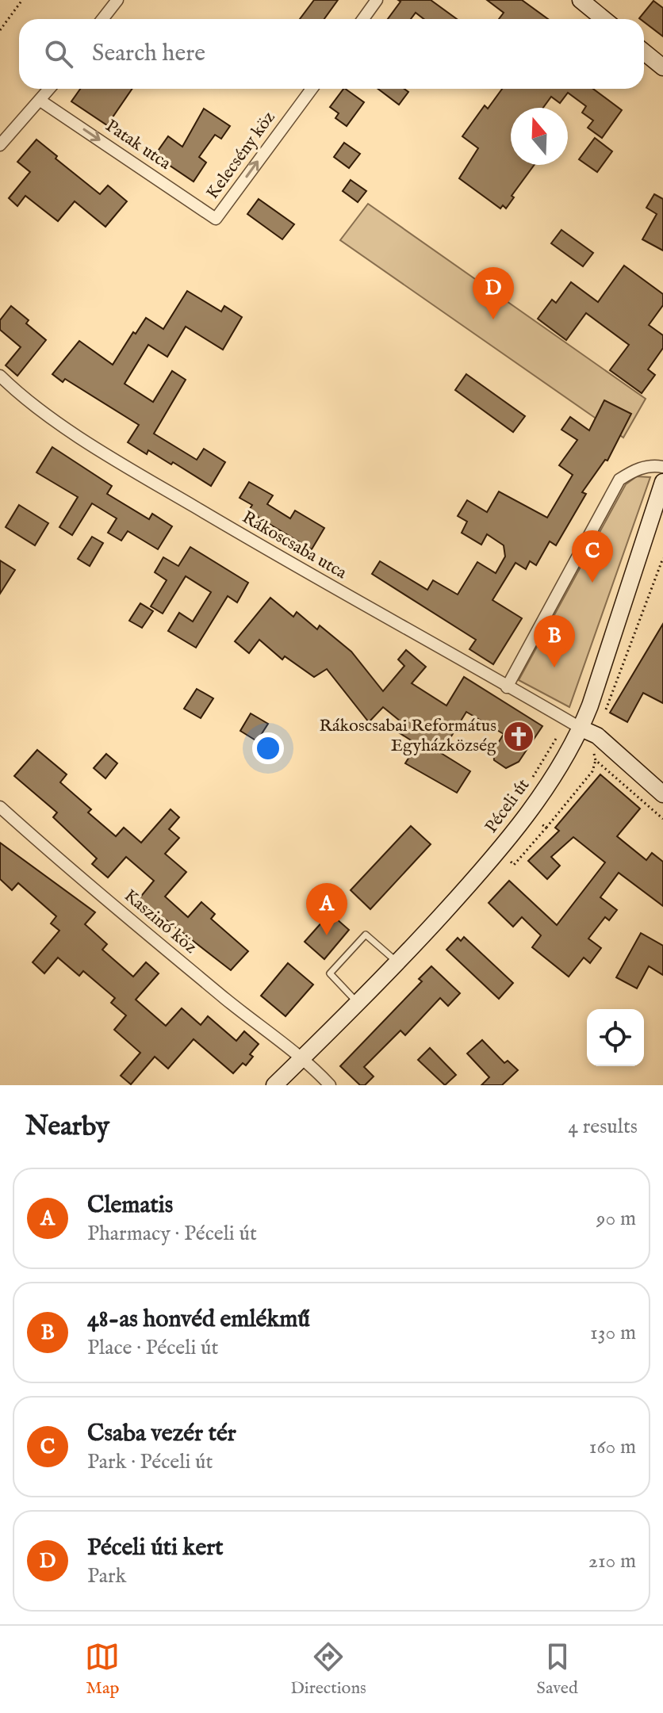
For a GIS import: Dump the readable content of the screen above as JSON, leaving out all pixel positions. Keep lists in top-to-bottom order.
{
  "streets": {
    "main road": ["Péceli út"],
    "street": [
      "Patak utca",
      "Kelecsény köz",
      "Rákoscsaba utca",
      "Kaszinó köz"
    ]
  },
  "crossings": [
    ["Patak utca", "Kelecsény köz"],
    ["Rákoscsaba utca", "Péceli út"],
    ["Péceli út", "Kaszinó köz"]
  ],
  "one_way": ["Patak utca", "Kelecsény köz"],
  "places": {
    "church": ["Rákoscsabai Református Egyházközség"]
  },
  "north": "top",
  "page": {
    "search": "Search here",
    "pins": [
      "D",
      "C",
      "B",
      "A"
    ],
    "heading": ["Nearby", "4 results"],
    "list": [
      {
        "mark": "A",
        "name": "Clematis",
        "note": "Pharmacy · Péceli út",
        "value": "90 m"
      },
      {
        "mark": "B",
        "name": "48-as honvéd emlékmű",
        "note": "Place · Péceli út",
        "value": "130 m"
      },
      {
        "mark": "C",
        "name": "Csaba vezér tér",
        "note": "Park · Péceli út",
        "value": "160 m"
      },
      {
        "mark": "D",
        "name": "Péceli úti kert",
        "note": "Park",
        "value": "210 m"
      }
    ],
    "nav": ["Map", "Directions", "Saved"]
  }
}
